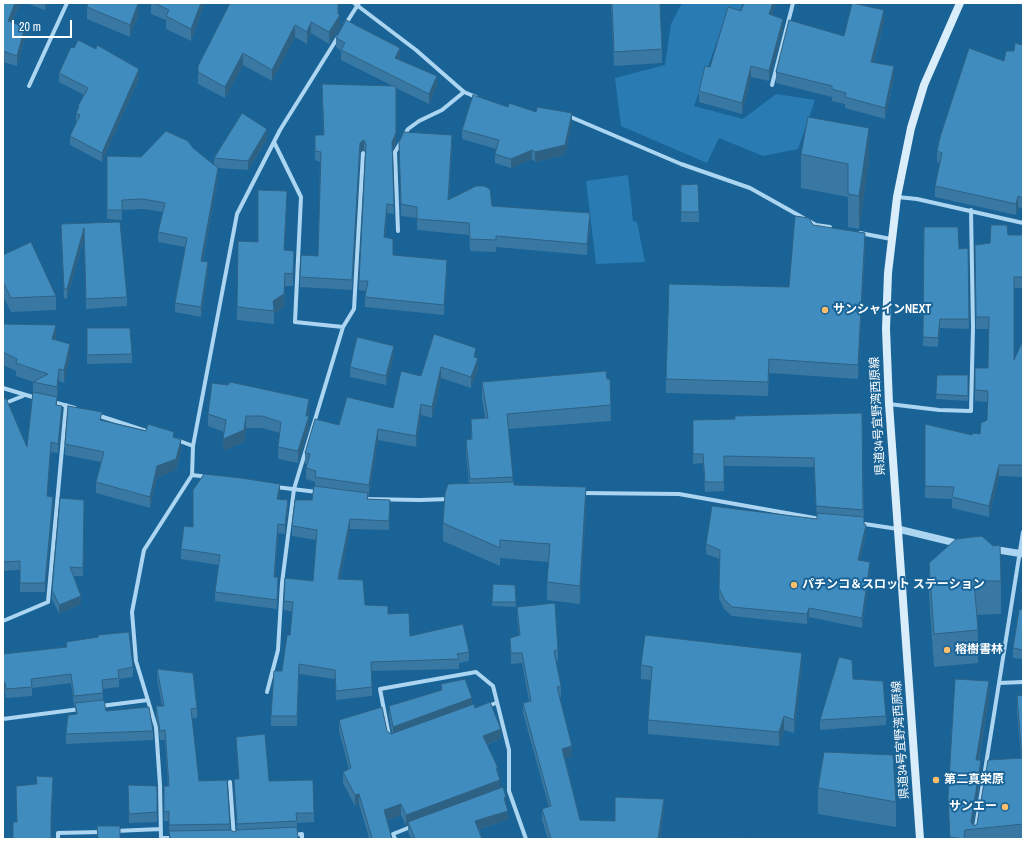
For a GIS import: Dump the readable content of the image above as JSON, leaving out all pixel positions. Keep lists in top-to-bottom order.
{
  "streets": {
    "main road": ["県道34号宜野湾西原線"]
  },
  "places": [
    "サンシャインNEXT",
    "パチンコ＆スロット ステーション",
    "榕樹書林",
    "第二真栄原",
    "サンエー"
  ],
  "scale_bar": "20 m"
}
